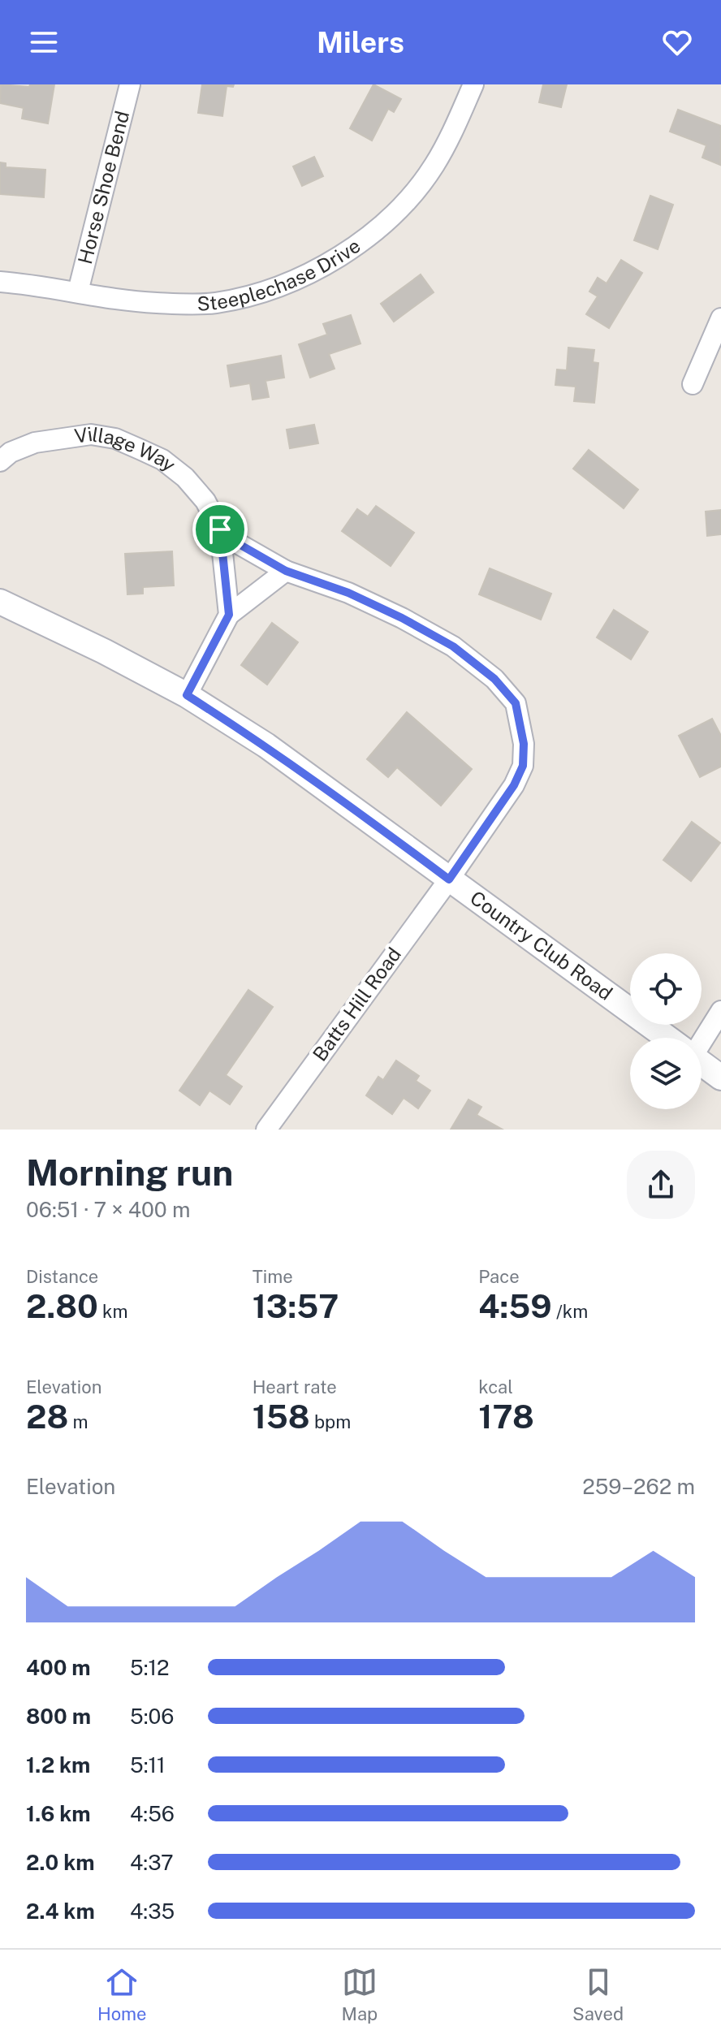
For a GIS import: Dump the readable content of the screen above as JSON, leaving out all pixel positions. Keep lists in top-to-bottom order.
{
  "streets": {
    "street": [
      "Horse Shoe Bend",
      "Steeplechase Drive",
      "Village Way",
      "Country Club Road",
      "Batts Hill Road"
    ]
  },
  "crossings": [
    ["Horse Shoe Bend", "Steeplechase Drive"],
    ["Village Way", "Country Club Road"],
    ["Village Way", "Batts Hill Road"],
    ["Country Club Road", "Batts Hill Road"]
  ],
  "page": {
    "header": "Milers",
    "heading": ["Morning run", "06:51 · 7 × 400 m"],
    "stats": [
      ["Distance", "2.80 km"],
      ["Time", "13:57"],
      ["Pace", "4:59 /km"],
      ["Elevation", "28 m"],
      ["Heart rate", "158 bpm"],
      ["kcal", "178"]
    ],
    "chart": ["Elevation", "259–262 m"],
    "list": [
      {
        "name": "400 m",
        "note": "5:12"
      },
      {
        "name": "800 m",
        "note": "5:06"
      },
      {
        "name": "1.2 km",
        "note": "5:11"
      },
      {
        "name": "1.6 km",
        "note": "4:56"
      },
      {
        "name": "2.0 km",
        "note": "4:37"
      },
      {
        "name": "2.4 km",
        "note": "4:35"
      }
    ],
    "tabs": ["Home", "Map", "Saved"]
  }
}
